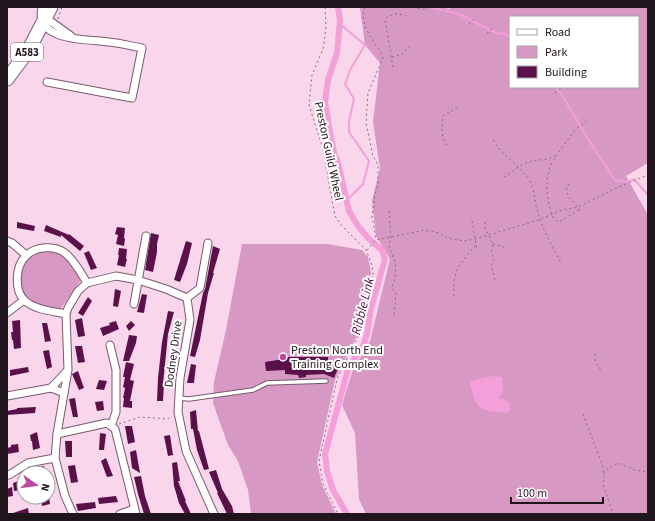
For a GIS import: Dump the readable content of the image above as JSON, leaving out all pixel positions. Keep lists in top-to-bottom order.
{
  "streets": {
    "highway": ["A583"],
    "street": ["Dodney Drive"],
    "path": ["Preston Guild Wheel"]
  },
  "water": ["Ribble Link"],
  "places": ["Preston North End Training Complex"],
  "legend": ["Road", "Park", "Building"],
  "scale_bar": "100 m",
  "north": "right"
}
